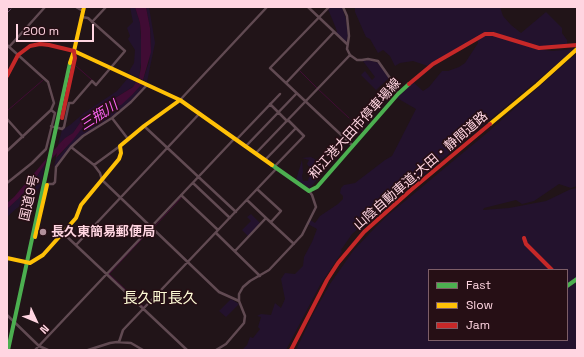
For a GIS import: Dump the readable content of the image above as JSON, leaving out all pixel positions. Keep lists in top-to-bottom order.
{
  "streets": {
    "main road": ["和江港大田市停車場線", "山陰自動車道;大田・静間道路", "国道9号"]
  },
  "crossings": [
    ["和江港大田市停車場線", "国道9号"]
  ],
  "districts": ["長久町長久"],
  "water": ["三瓶川"],
  "places": ["長久東簡易郵便局"],
  "legend": ["Fast", "Slow", "Jam"],
  "scale_bar": "200 m",
  "north": "bottom right"
}
